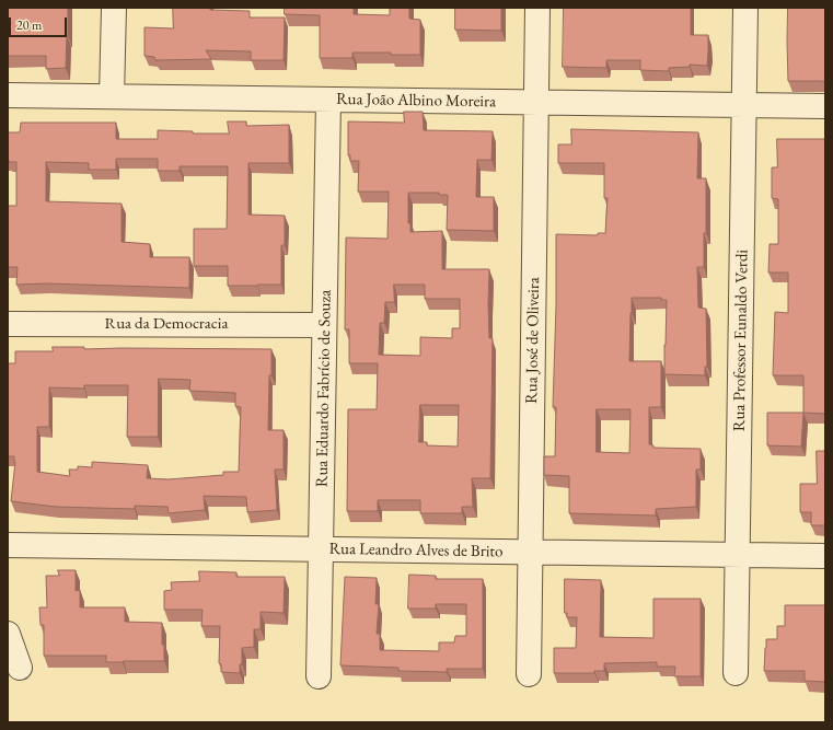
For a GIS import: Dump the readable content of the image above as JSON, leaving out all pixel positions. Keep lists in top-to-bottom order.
{
  "streets": {
    "street": [
      "Rua João Albino Moreira",
      "Rua da Democracia",
      "Rua José de Oliveira",
      "Rua Professor Eunaldo Verdi",
      "Rua Eduardo Fabrício de Souza",
      "Rua Leandro Alves de Brito"
    ]
  },
  "crossings": [
    ["Rua João Albino Moreira", "Rua José de Oliveira"],
    ["Rua João Albino Moreira", "Rua Professor Eunaldo Verdi"],
    ["Rua João Albino Moreira", "Rua Eduardo Fabrício de Souza"],
    ["Rua da Democracia", "Rua Eduardo Fabrício de Souza"],
    ["Rua José de Oliveira", "Rua Leandro Alves de Brito"],
    ["Rua Professor Eunaldo Verdi", "Rua Leandro Alves de Brito"],
    ["Rua Eduardo Fabrício de Souza", "Rua Leandro Alves de Brito"]
  ],
  "scale_bar": "20 m"
}
